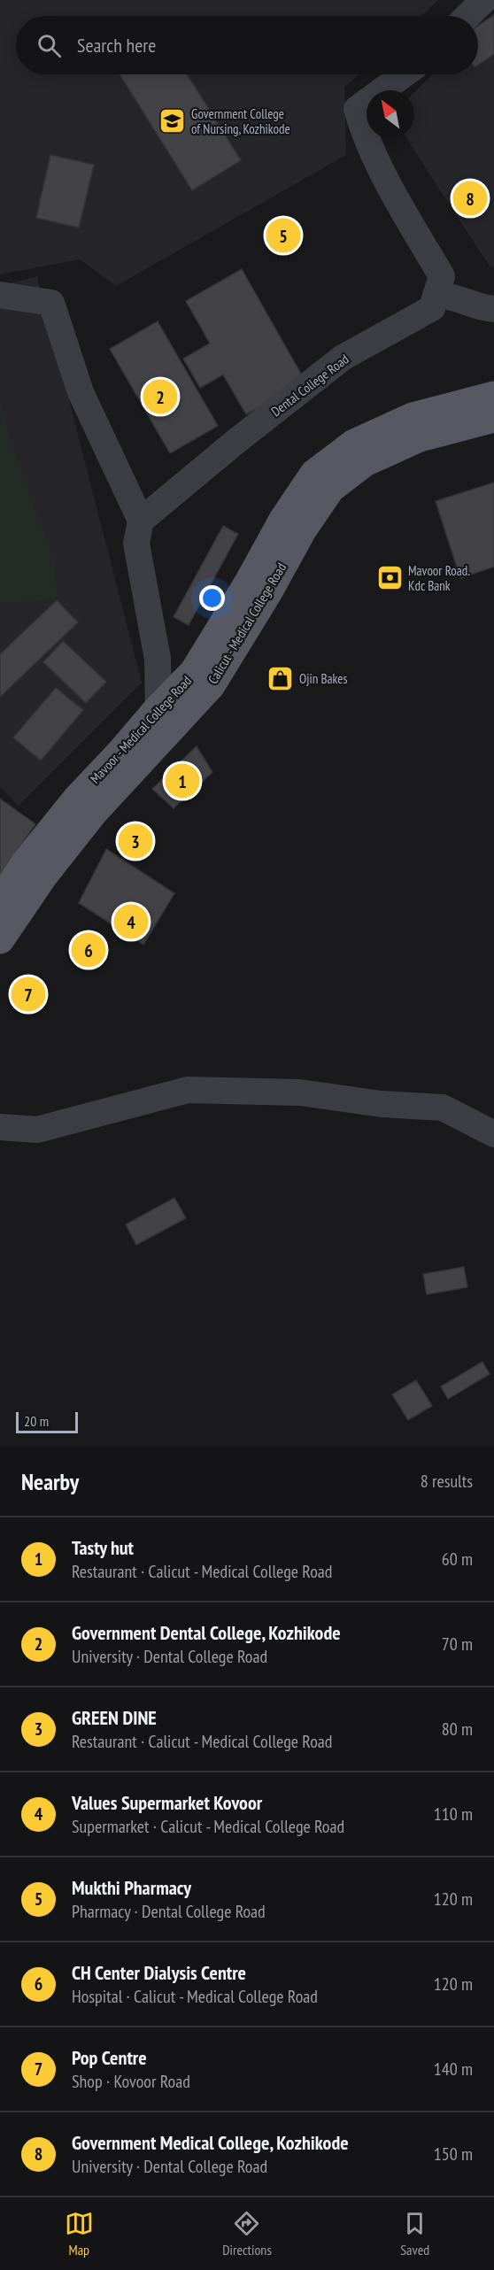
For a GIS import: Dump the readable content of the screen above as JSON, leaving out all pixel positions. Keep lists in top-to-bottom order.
{
  "streets": {
    "main road": ["Calicut - Medical College Road", "Mavoor - Medical College Road"],
    "street": ["Dental College Road"]
  },
  "places": {
    "school or university": ["Government College of Nursing, Kozhikode"],
    "bank": ["Mavoor Road. Kdc Bank"],
    "shop": ["Ojin Bakes"]
  },
  "scale_bar": "20 m",
  "north": "top left",
  "page": {
    "search": "Search here",
    "pins": [
      "8",
      "5",
      "2",
      "1",
      "3",
      "4",
      "6",
      "7"
    ],
    "scale": "20 m",
    "heading": ["Nearby", "8 results"],
    "list": [
      {
        "mark": "1",
        "name": "Tasty hut",
        "note": "Restaurant · Calicut - Medical College Road",
        "value": "60 m"
      },
      {
        "mark": "2",
        "name": "Government Dental College, Kozhikode",
        "note": "University · Dental College Road",
        "value": "70 m"
      },
      {
        "mark": "3",
        "name": "GREEN DINE",
        "note": "Restaurant · Calicut - Medical College Road",
        "value": "80 m"
      },
      {
        "mark": "4",
        "name": "Values Supermarket Kovoor",
        "note": "Supermarket · Calicut - Medical College Road",
        "value": "110 m"
      },
      {
        "mark": "5",
        "name": "Mukthi Pharmacy",
        "note": "Pharmacy · Dental College Road",
        "value": "120 m"
      },
      {
        "mark": "6",
        "name": "CH Center Dialysis Centre",
        "note": "Hospital · Calicut - Medical College Road",
        "value": "120 m"
      },
      {
        "mark": "7",
        "name": "Pop Centre",
        "note": "Shop · Kovoor Road",
        "value": "140 m"
      },
      {
        "mark": "8",
        "name": "Government Medical College, Kozhikode",
        "note": "University · Dental College Road",
        "value": "150 m"
      }
    ],
    "nav": ["Map", "Directions", "Saved"]
  }
}
